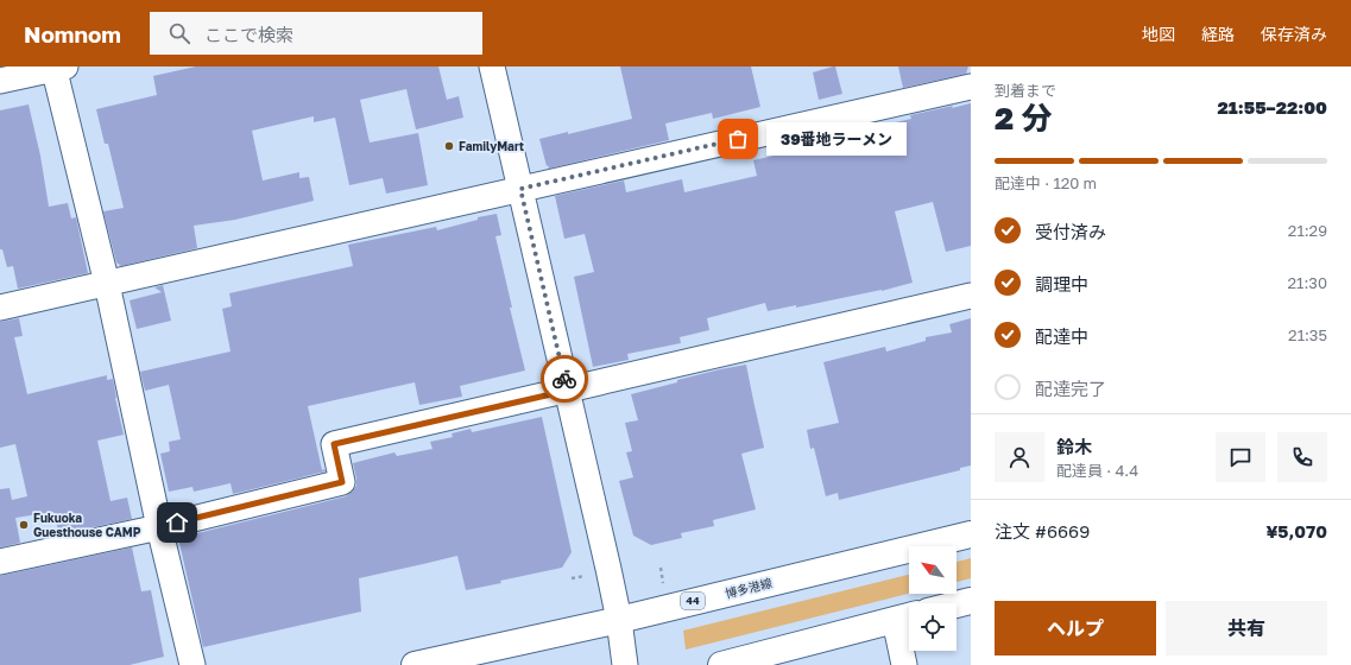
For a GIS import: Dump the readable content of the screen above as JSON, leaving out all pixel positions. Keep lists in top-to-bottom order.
{
  "streets": {
    "main road": ["博多港線", "44"]
  },
  "places": ["39番地ラーメン", "FamilyMart", "Fukuoka Guesthouse CAMP"],
  "north": "top left",
  "page": {
    "header": "Nomnom",
    "search": "ここで検索",
    "nav": ["地図", "経路", "保存済み"],
    "heading": ["2 分", "到着まで", "21:55–22:00"],
    "panel": [
      "鈴木",
      "配達員 · 4.4",
      "注文 #6669",
      "¥5,070"
    ],
    "bubble": "39番地ラーメン",
    "bar": "配達中 · 120 m",
    "list": [
      ["受付済み", "21:29"],
      ["調理中", "21:30"],
      ["配達中", "21:35"],
      "配達完了"
    ],
    "buttons": ["ヘルプ", "共有"]
  }
}
